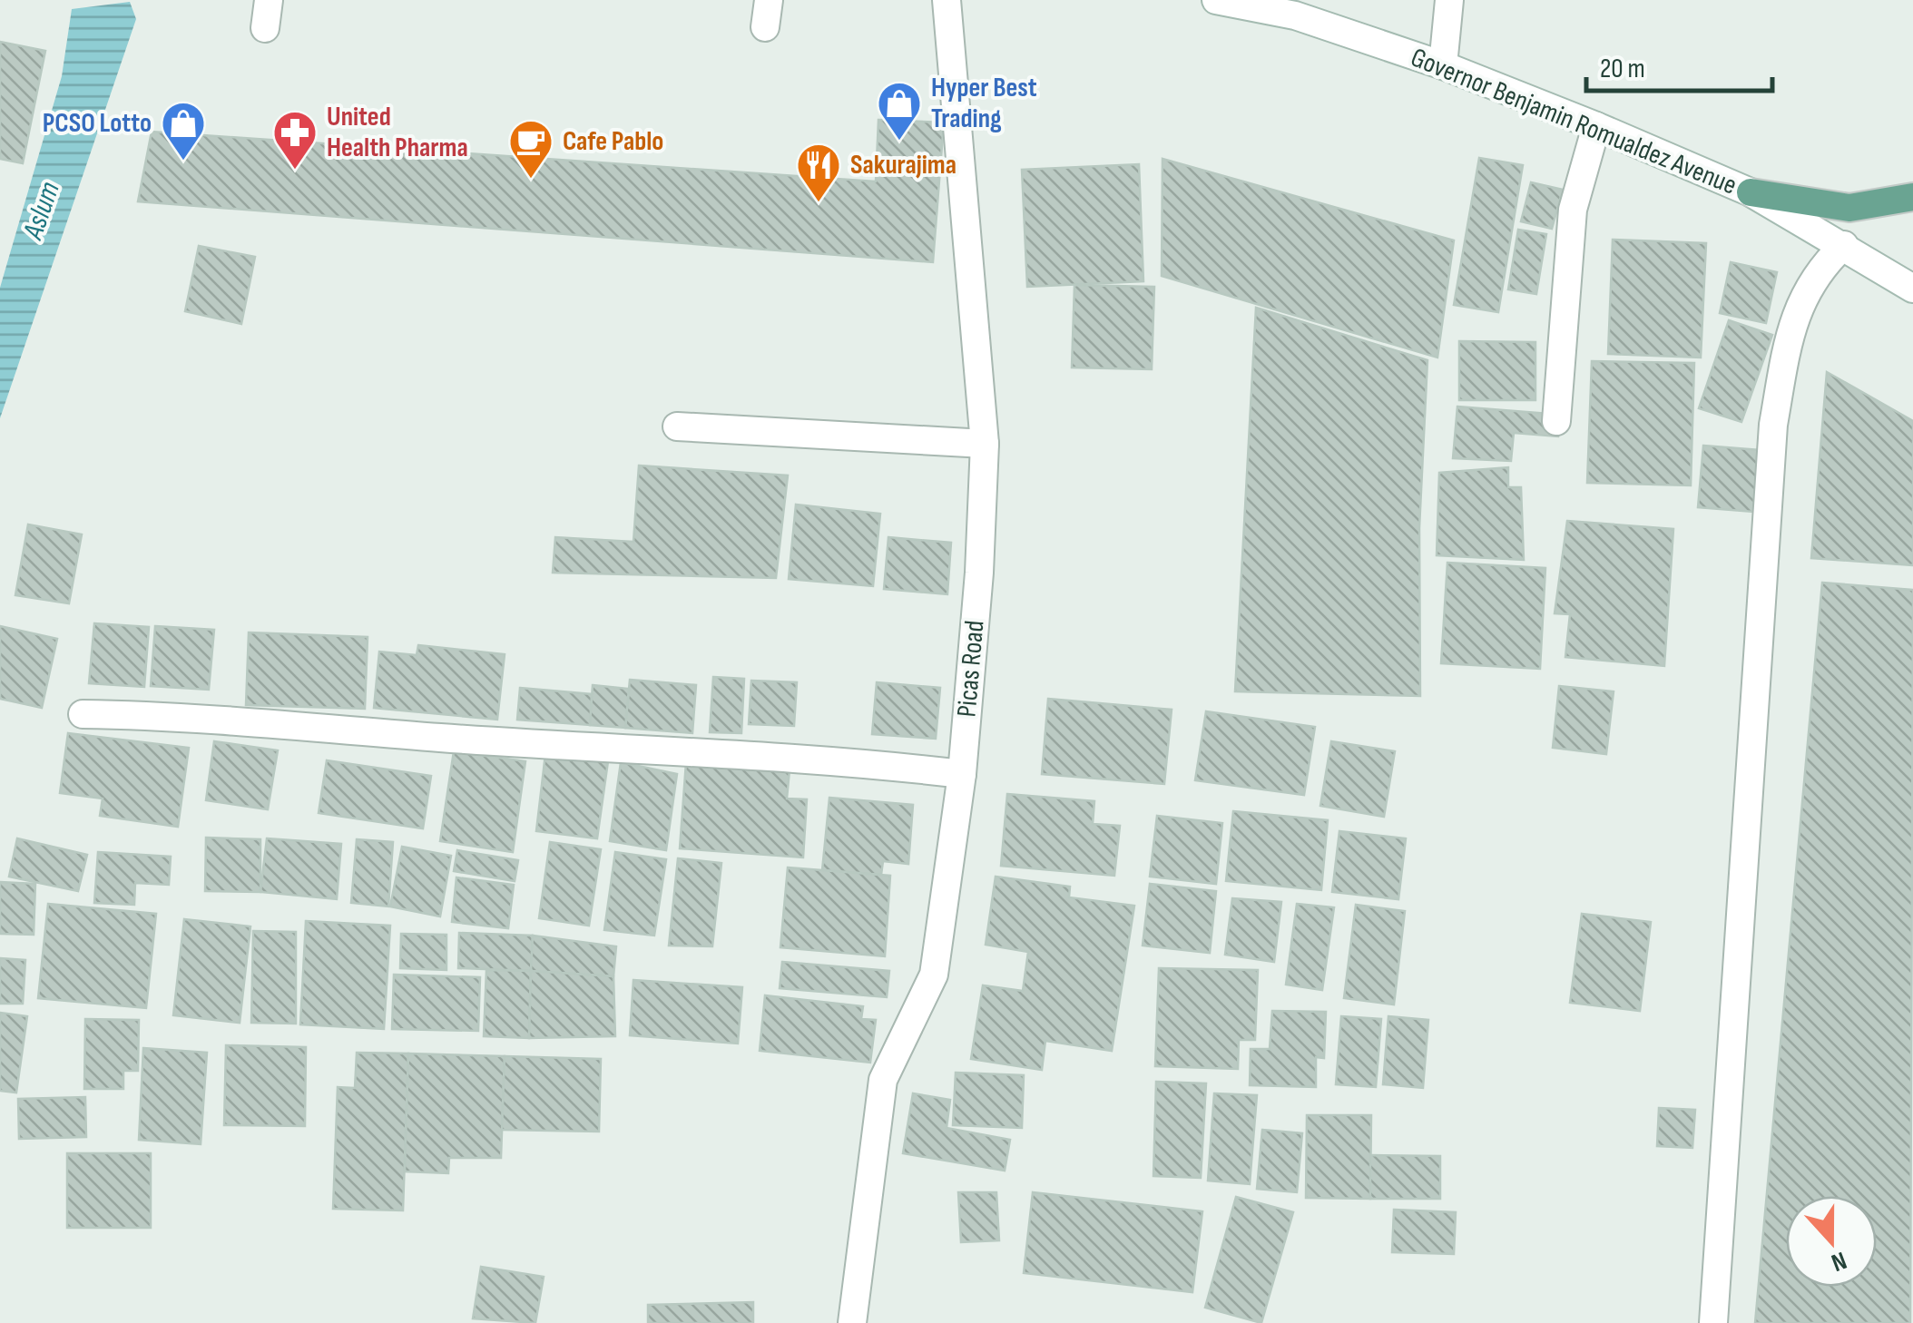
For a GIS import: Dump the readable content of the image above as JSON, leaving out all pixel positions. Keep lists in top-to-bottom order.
{
  "streets": {
    "street": ["Governor Benjamin Romualdez Avenue", "Picas Road"]
  },
  "water": ["Aslum"],
  "places": {
    "shop": ["Hyper Best Trading", "PCSO Lotto"],
    "pharmacy": ["United Health Pharma"],
    "cafe": ["Cafe Pablo"],
    "restaurant": ["Sakurajima"]
  },
  "scale_bar": "20 m",
  "north": "bottom"
}
